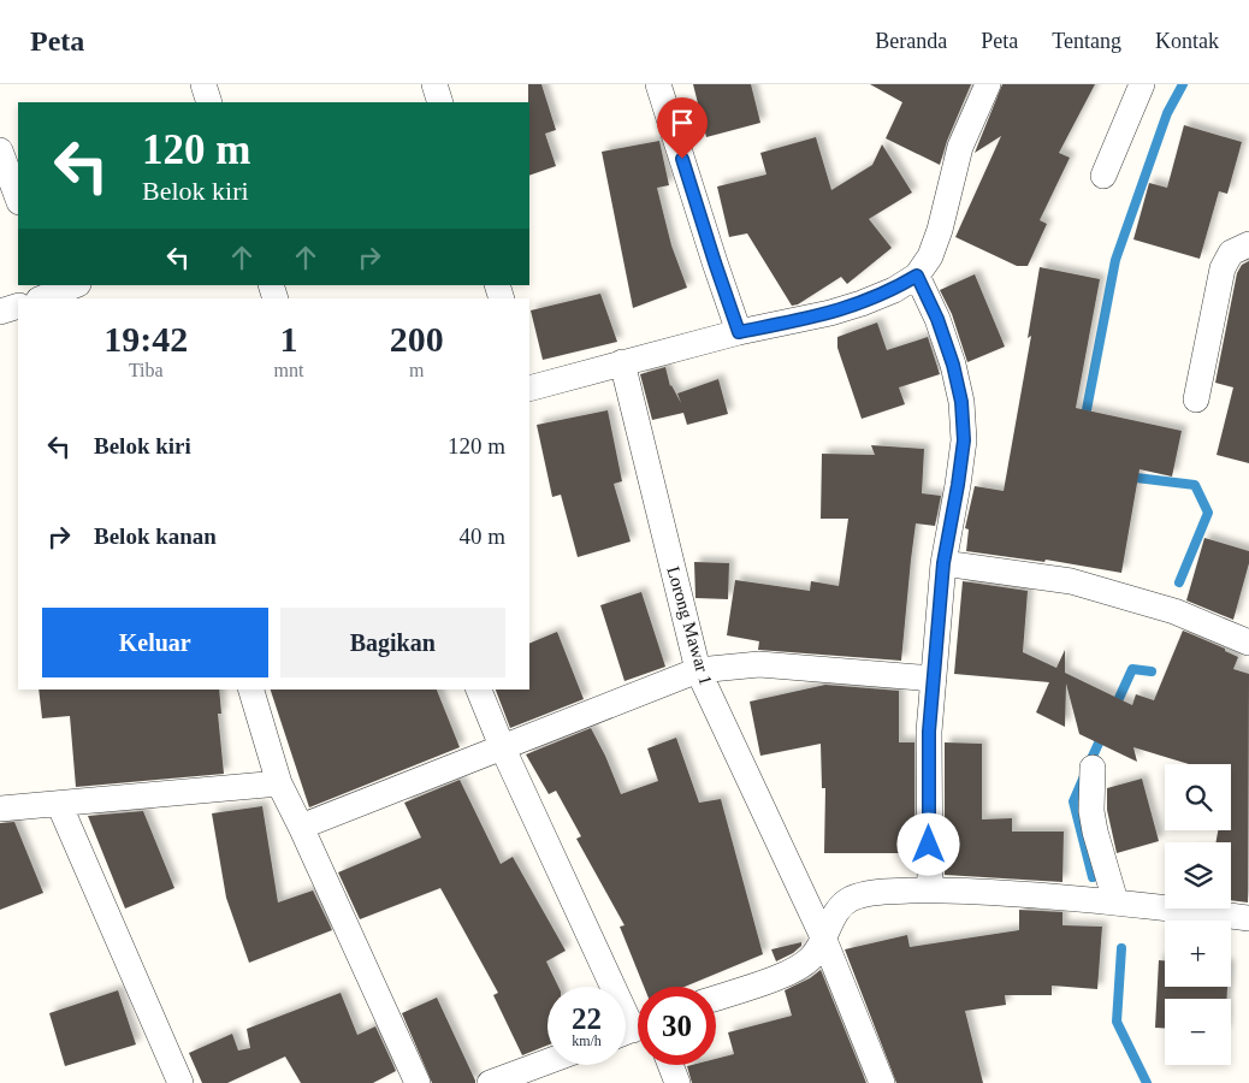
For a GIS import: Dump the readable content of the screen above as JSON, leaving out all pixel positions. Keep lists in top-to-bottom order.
{
  "streets": {
    "street": ["Lorong Mawar 1"]
  },
  "page": {
    "header": "Peta",
    "nav": [
      "Beranda",
      "Peta",
      "Tentang",
      "Kontak"
    ],
    "turn": ["120 m", "Belok kiri"],
    "eta": [
      "19:42",
      "Tiba",
      "1",
      "mnt",
      "200",
      "m"
    ],
    "list": [
      {
        "name": "Belok kiri",
        "value": "120 m"
      },
      {
        "name": "Belok kanan",
        "value": "40 m"
      }
    ],
    "buttons": ["Keluar", "Bagikan"],
    "map_buttons": ["+", "−"],
    "speed": "22 km/h",
    "limit": "30"
  }
}
